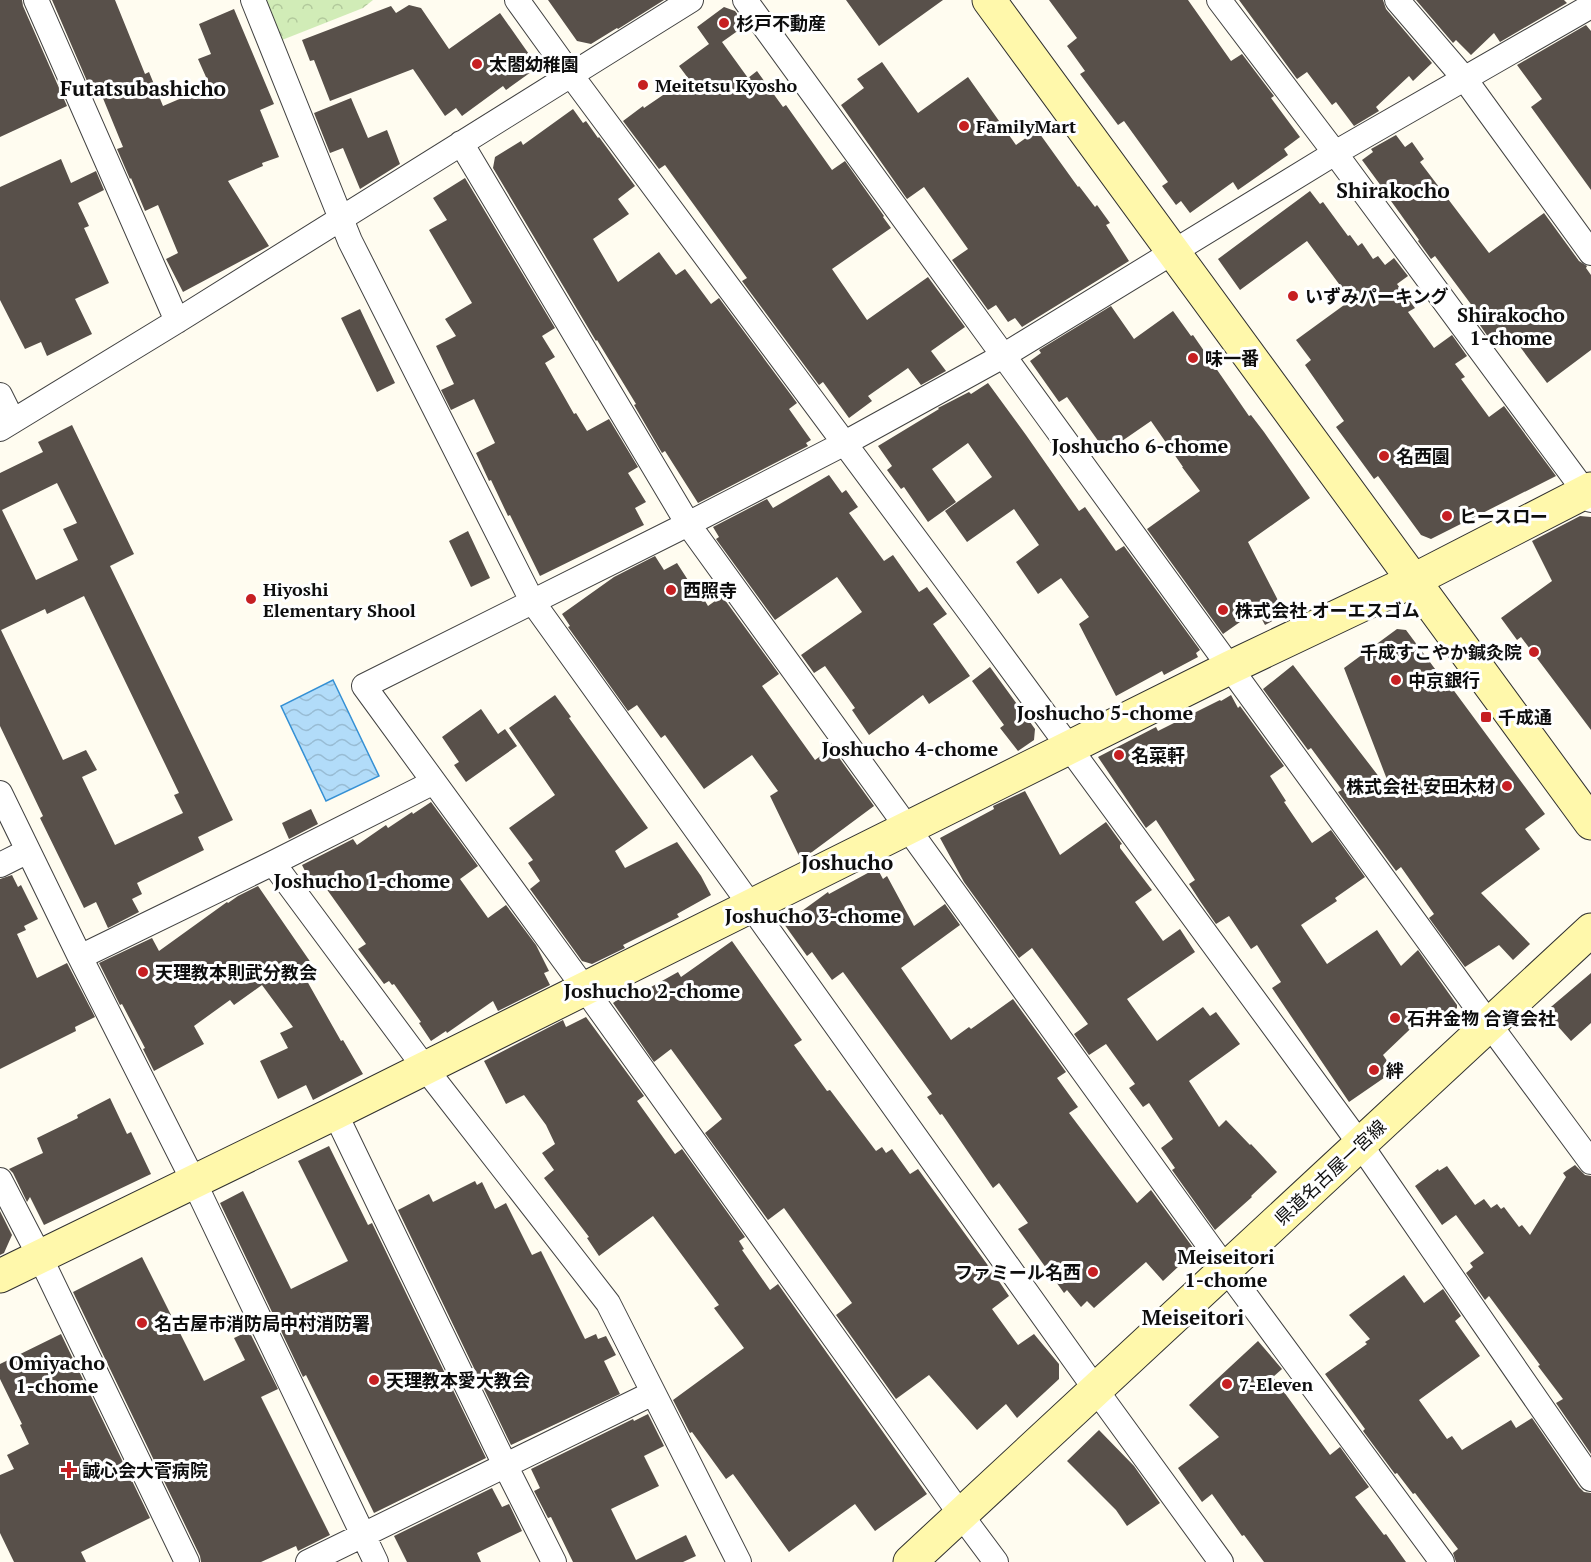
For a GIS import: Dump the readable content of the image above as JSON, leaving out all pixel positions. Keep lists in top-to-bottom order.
{
  "streets": {
    "street": ["県道名古屋一宮線"]
  },
  "districts": [
    "Futatsubashicho",
    "Shirakocho",
    "Shirakocho 1-chome",
    "Joshucho 6-chome",
    "Joshucho 5-chome",
    "Joshucho 4-chome",
    "Joshucho",
    "Joshucho 1-chome",
    "Joshucho 3-chome",
    "Joshucho 2-chome",
    "Meiseitori 1-chome",
    "Meiseitori",
    "Omiyacho 1-chome"
  ],
  "places": {
    "other": [
      "杉戸不動産",
      "太閤幼稚園",
      "Meitetsu Kyosho",
      "FamilyMart",
      "いずみパーキング",
      "味一番",
      "名西園",
      "ヒースロー",
      "西照寺",
      "Hiyoshi Elementary Shool",
      "株式会社 オーエスゴム",
      "千成すこやか鍼灸院",
      "中京銀行",
      "名菜軒",
      "株式会社 安田木材",
      "天理教本則武分教会",
      "石井金物 合資会社",
      "絆",
      "ファミール名西",
      "名古屋市消防局中村消防署",
      "天理教本愛大教会",
      "7-Eleven"
    ],
    "transit": ["千成通"],
    "health": ["誠心会大菅病院"]
  }
}
